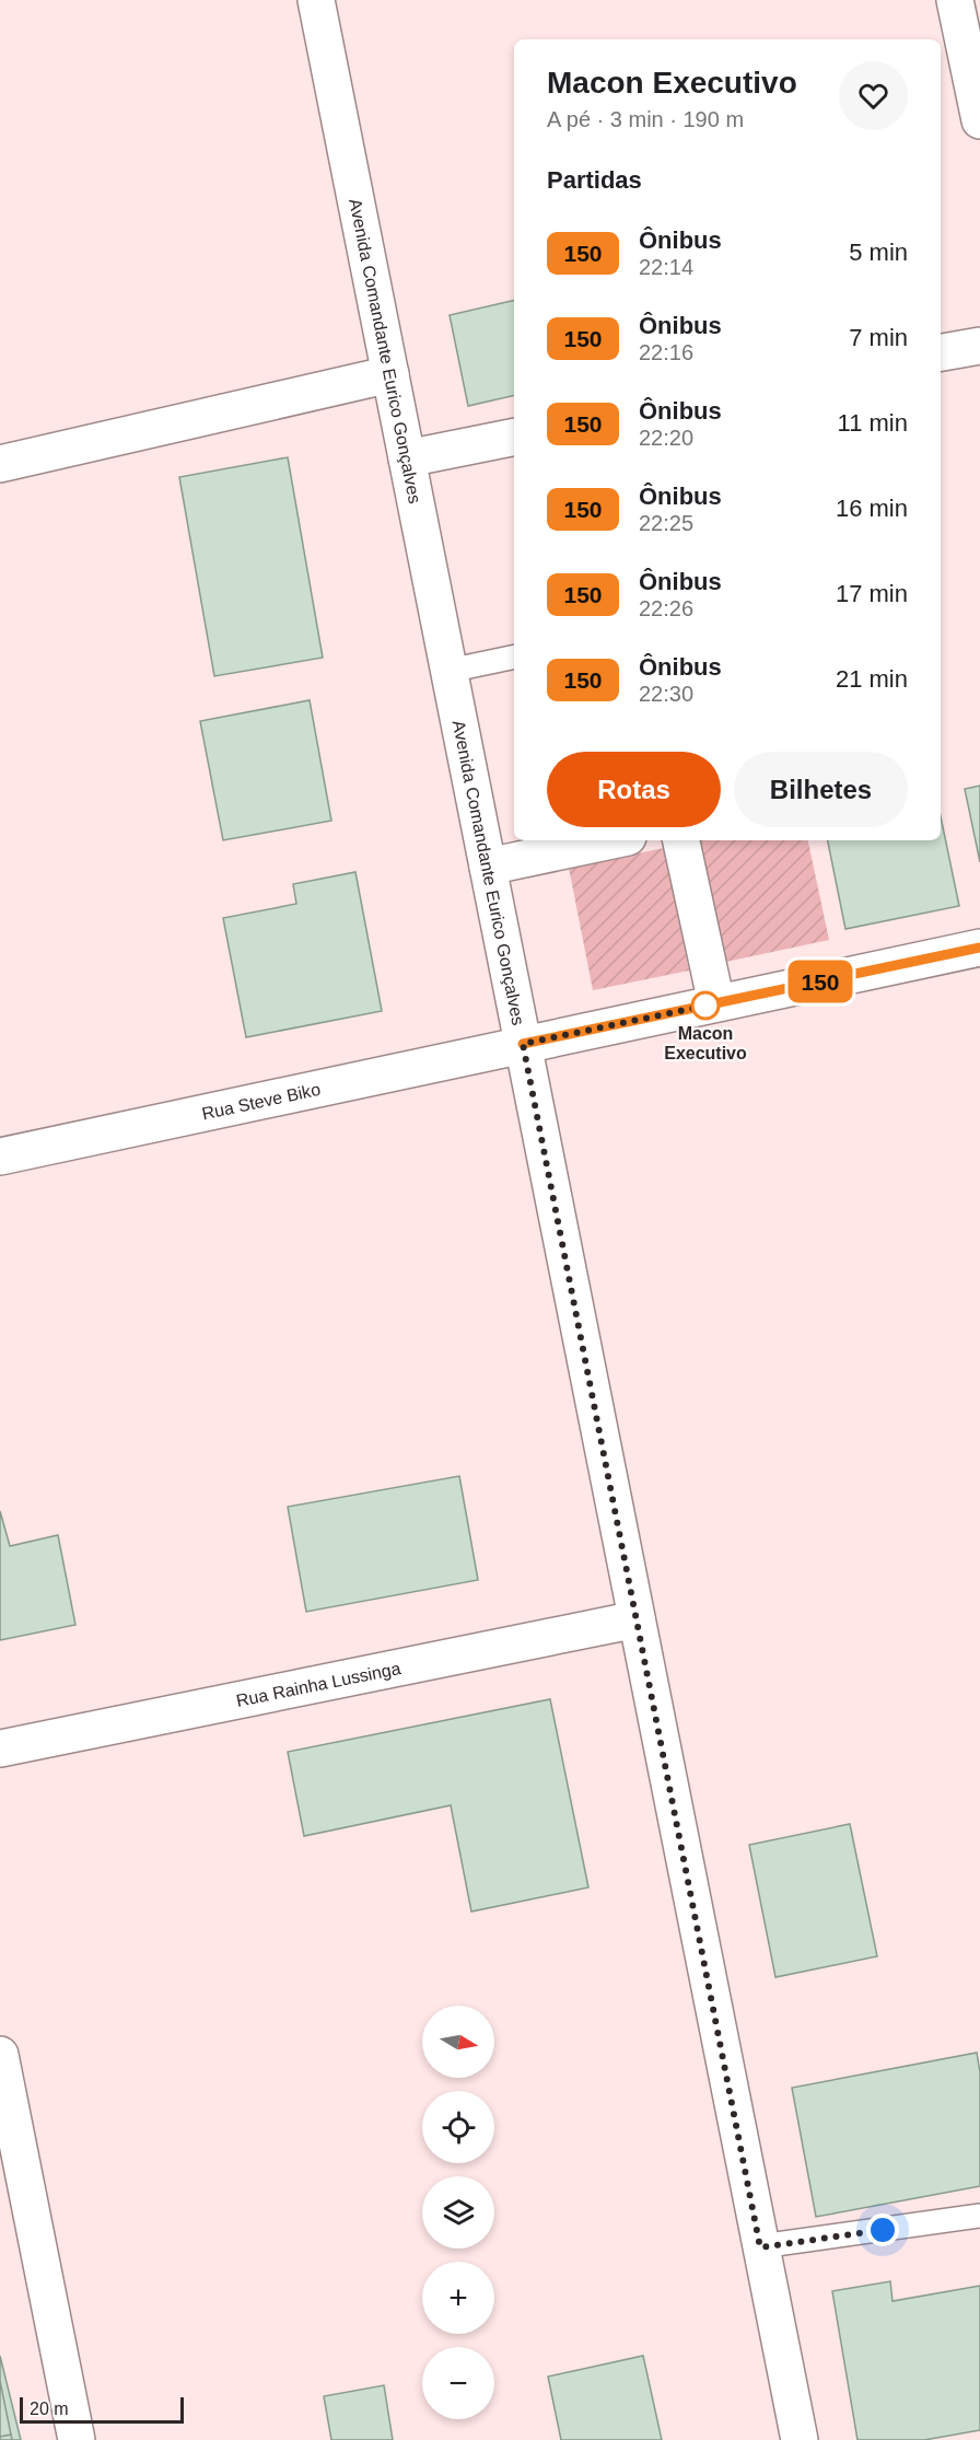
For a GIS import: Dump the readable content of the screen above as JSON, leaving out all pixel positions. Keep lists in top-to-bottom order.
{
  "streets": {
    "street": ["Avenida Comandante Eurico Gonçalves", "Rua Steve Biko", "Rua Rainha Lussinga"]
  },
  "crossings": [
    ["Avenida Comandante Eurico Gonçalves", "Rua Steve Biko"],
    ["Avenida Comandante Eurico Gonçalves", "Rua Rainha Lussinga"]
  ],
  "places": ["Macon Executivo"],
  "lines": ["bus line 150"],
  "scale_bar": "20 m",
  "north": "right",
  "page": {
    "on_map": "150",
    "heading": [
      ["Macon Executivo", "A pé · 3 min · 190 m"],
      "Partidas"
    ],
    "list": [
      {
        "mark": "150",
        "name": "Ônibus",
        "note": "22:14",
        "value": "5 min"
      },
      {
        "mark": "150",
        "name": "Ônibus",
        "note": "22:16",
        "value": "7 min"
      },
      {
        "mark": "150",
        "name": "Ônibus",
        "note": "22:20",
        "value": "11 min"
      },
      {
        "mark": "150",
        "name": "Ônibus",
        "note": "22:25",
        "value": "16 min"
      },
      {
        "mark": "150",
        "name": "Ônibus",
        "note": "22:26",
        "value": "17 min"
      },
      {
        "mark": "150",
        "name": "Ônibus",
        "note": "22:30",
        "value": "21 min"
      }
    ],
    "buttons": ["Rotas", "Bilhetes"],
    "map_buttons": ["+", "−"],
    "scale": "20 m"
  }
}
